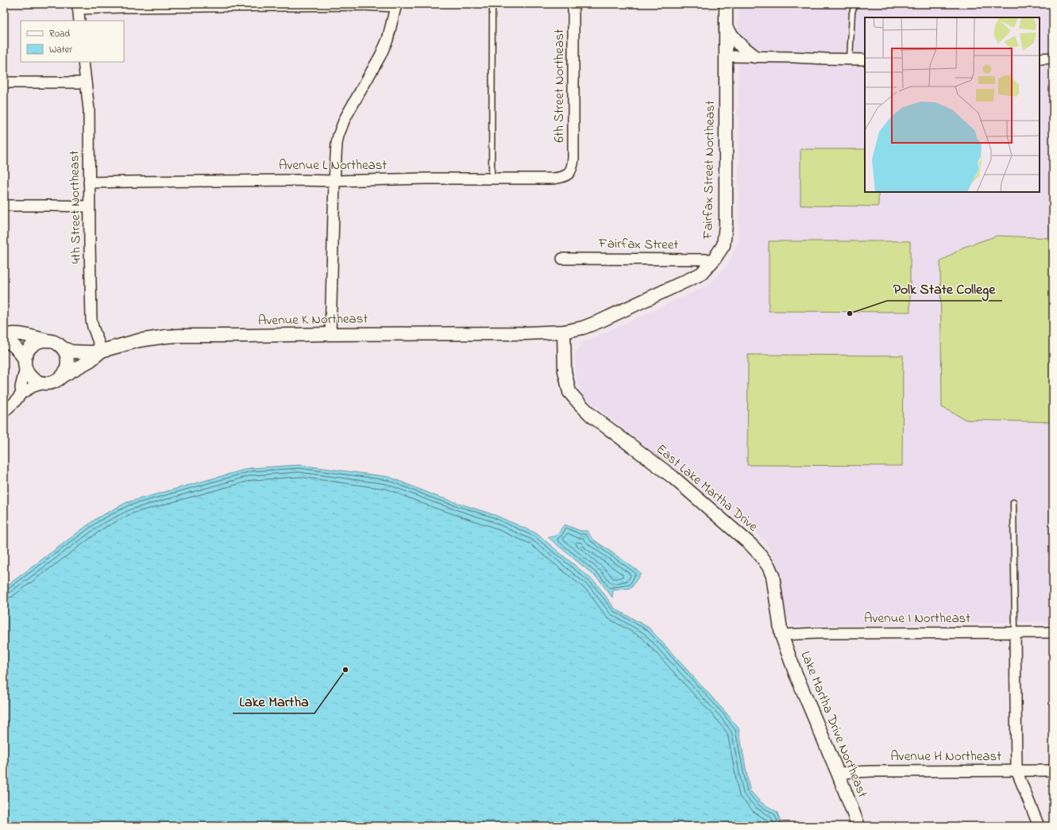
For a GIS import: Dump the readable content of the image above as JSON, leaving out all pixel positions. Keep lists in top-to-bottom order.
{
  "streets": {
    "street": [
      "6th Street Northeast",
      "Avenue L Northeast",
      "Fairfax Street Northeast",
      "4th Street Northeast",
      "Fairfax Street",
      "Avenue K Northeast",
      "East Lake Martha Drive",
      "Avenue I Northeast",
      "Lake Martha Drive Northeast",
      "Avenue H Northeast"
    ]
  },
  "crossings": [
    ["6th Street Northeast", "Avenue L Northeast"],
    ["Avenue L Northeast", "4th Street Northeast"],
    ["Fairfax Street Northeast", "Fairfax Street"],
    ["Fairfax Street Northeast", "Avenue K Northeast"],
    ["Fairfax Street Northeast", "East Lake Martha Drive"],
    ["4th Street Northeast", "Avenue K Northeast"],
    ["East Lake Martha Drive", "Avenue I Northeast"],
    ["East Lake Martha Drive", "Lake Martha Drive Northeast"],
    ["Avenue I Northeast", "Lake Martha Drive Northeast"],
    ["Lake Martha Drive Northeast", "Avenue H Northeast"]
  ],
  "places": ["Polk State College", "Lake Martha"],
  "legend": ["Road", "Water"]
}
